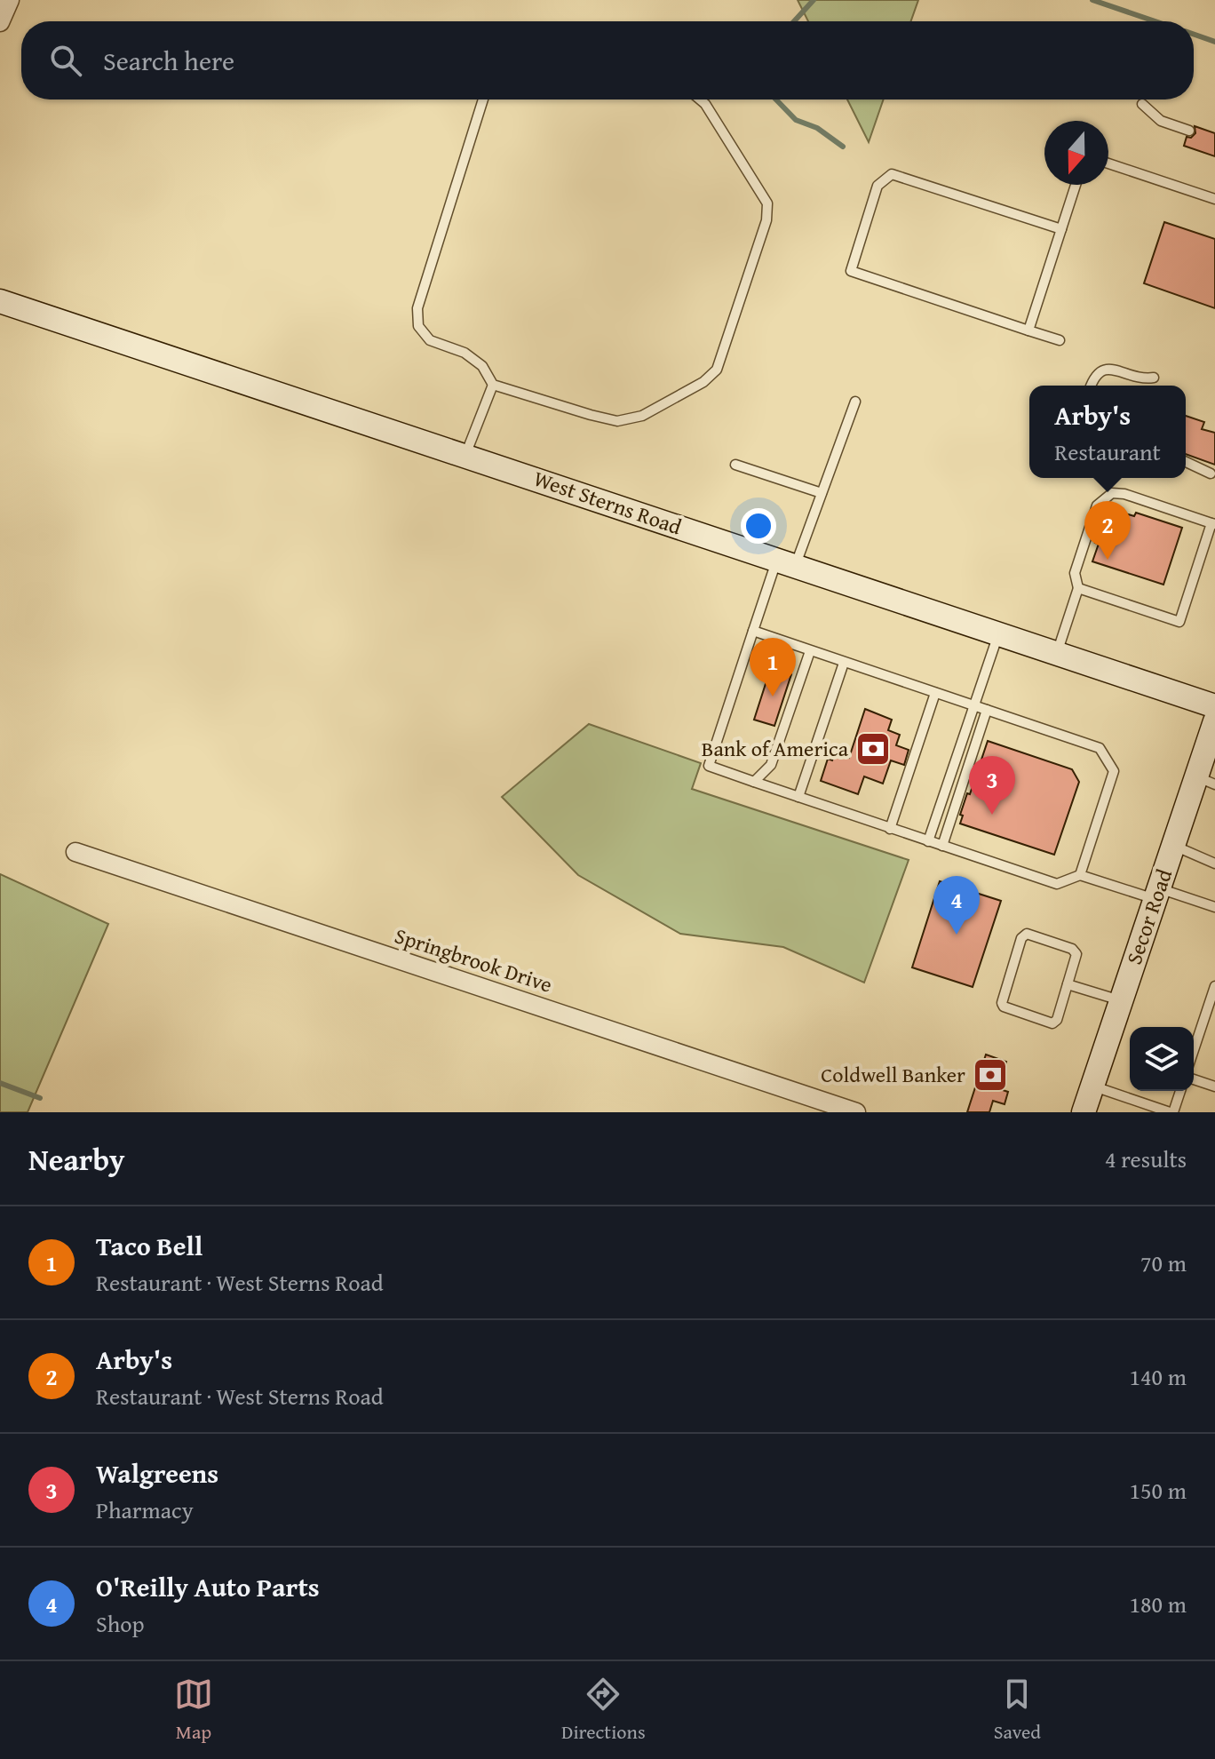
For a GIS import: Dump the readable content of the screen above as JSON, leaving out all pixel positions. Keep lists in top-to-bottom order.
{
  "streets": {
    "main road": ["West Sterns Road", "Secor Road"],
    "street": ["Springbrook Drive"]
  },
  "places": {
    "bank": ["Bank of America", "Coldwell Banker"]
  },
  "north": "bottom",
  "page": {
    "search": "Search here",
    "popup": ["Arby's", "Restaurant"],
    "pins": [
      "2",
      "1",
      "3",
      "4"
    ],
    "heading": ["Nearby", "4 results"],
    "list": [
      {
        "mark": "1",
        "name": "Taco Bell",
        "note": "Restaurant · West Sterns Road",
        "value": "70 m"
      },
      {
        "mark": "2",
        "name": "Arby's",
        "note": "Restaurant · West Sterns Road",
        "value": "140 m"
      },
      {
        "mark": "3",
        "name": "Walgreens",
        "note": "Pharmacy",
        "value": "150 m"
      },
      {
        "mark": "4",
        "name": "O'Reilly Auto Parts",
        "note": "Shop",
        "value": "180 m"
      }
    ],
    "nav": ["Map", "Directions", "Saved"]
  }
}
